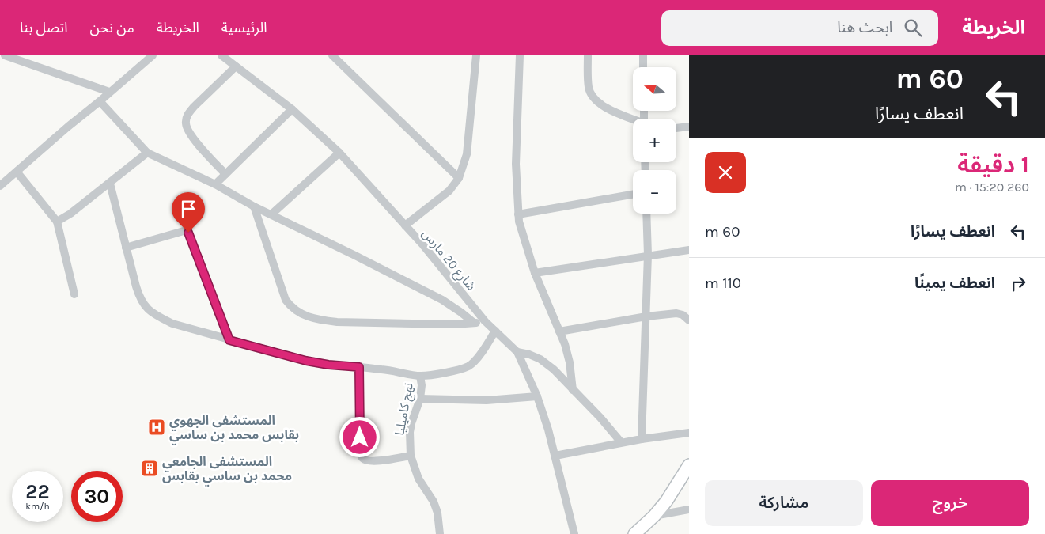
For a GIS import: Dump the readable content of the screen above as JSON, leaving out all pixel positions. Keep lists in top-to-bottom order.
{
  "streets": {
    "street": ["شارع 20 مارس", "نهج كاميليا"]
  },
  "places": {
    "hospital": ["المستشفى الجهوي بقابس محمد بن ساسي"],
    "building": ["المستشفى الجامعي محمد بن ساسي بقابس"]
  },
  "north": "left",
  "page": {
    "header": "الخريطة",
    "search": "ابحث هنا",
    "nav": [
      "الرئيسية",
      "الخريطة",
      "من نحن",
      "اتصل بنا"
    ],
    "turn": ["60 m", "انعطف يسارًا"],
    "map_buttons": ["+", "−"],
    "heading": ["1 دقيقة", "260 m · 15:20"],
    "list": [
      {
        "name": "انعطف يسارًا",
        "value": "60 m"
      },
      {
        "name": "انعطف يمينًا",
        "value": "110 m"
      }
    ],
    "speed": "22 km/h",
    "limit": "30",
    "buttons": ["خروج", "مشاركة"]
  }
}
